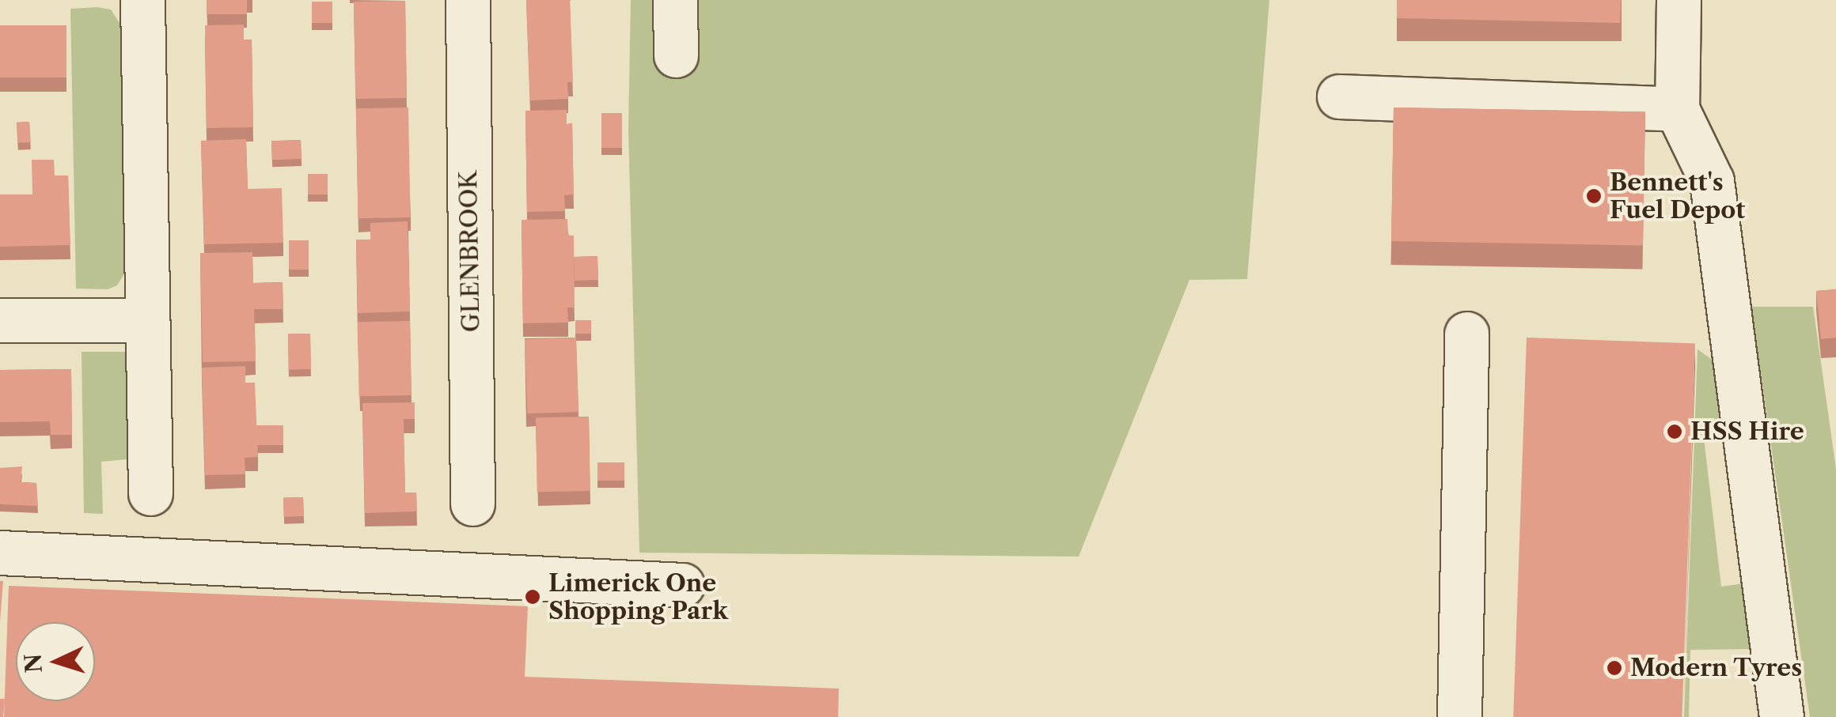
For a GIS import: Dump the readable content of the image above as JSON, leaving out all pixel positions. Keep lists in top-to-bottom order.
{
  "streets": {
    "street": ["GLENBROOK"]
  },
  "places": [
    "Bennett's Fuel Depot",
    "HSS Hire",
    "Limerick One Shopping Park",
    "Modern Tyres"
  ],
  "north": "left"
}
